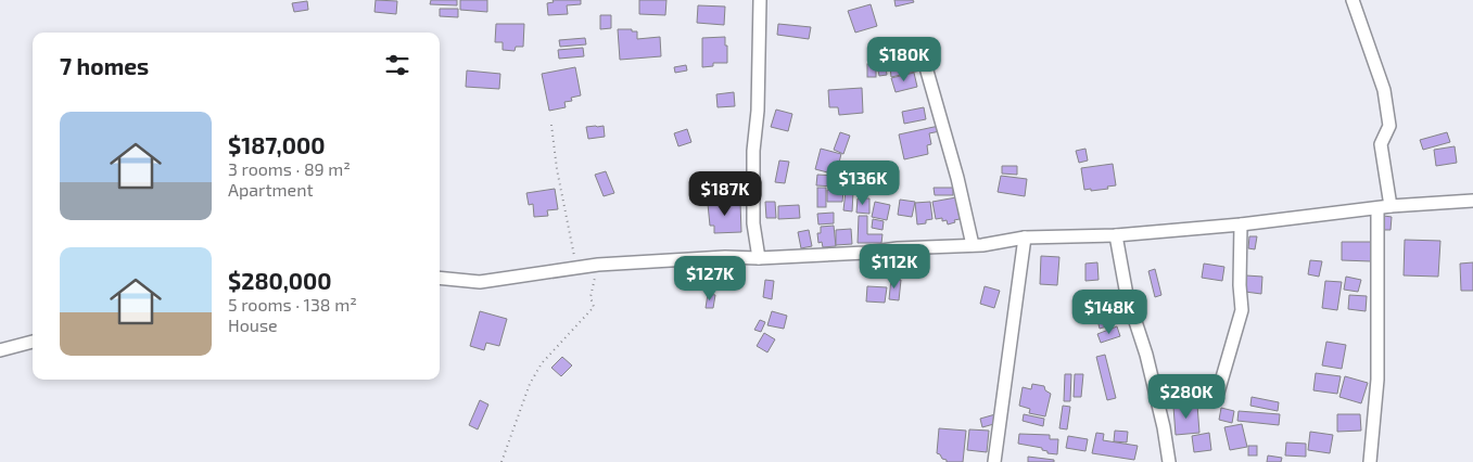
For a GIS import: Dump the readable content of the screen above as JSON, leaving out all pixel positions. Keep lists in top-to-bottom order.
{
  "page": {
    "heading": "7 homes",
    "price": [
      "$180K",
      "$136K",
      "$187K",
      "$112K",
      "$127K",
      "$148K",
      "$280K"
    ],
    "list": [
      {
        "name": "$187,000",
        "note": "3 rooms · 89 m² · Apartment"
      },
      {
        "name": "$280,000",
        "note": "5 rooms · 138 m² · House"
      }
    ]
  }
}
